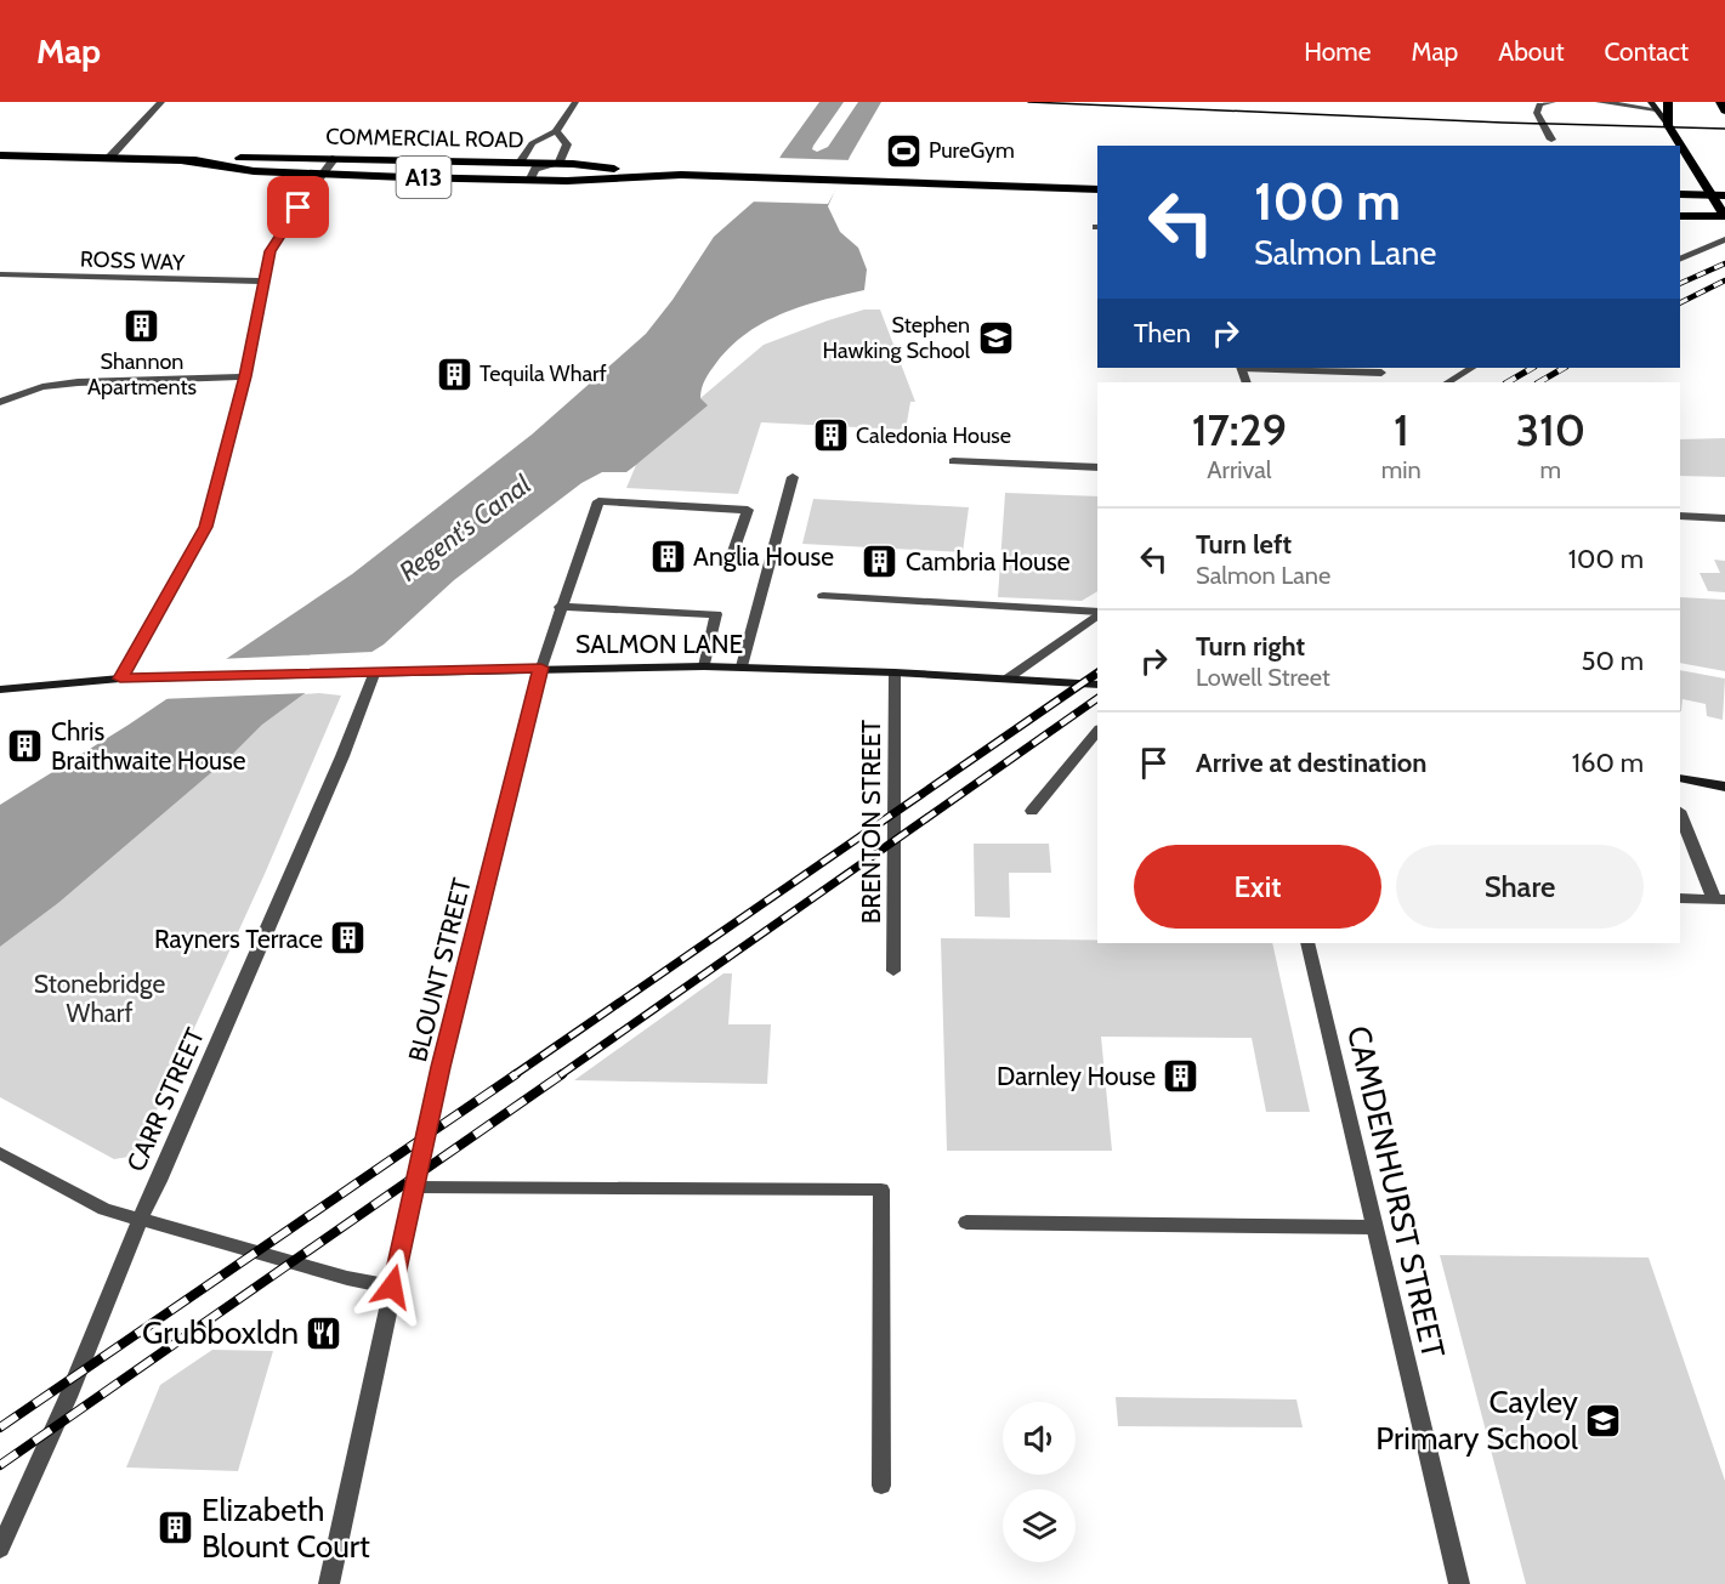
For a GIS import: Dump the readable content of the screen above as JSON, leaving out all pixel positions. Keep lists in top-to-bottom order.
{
  "streets": {
    "highway": ["COMMERCIAL ROAD", "A13"],
    "street": [
      "ROSS WAY",
      "SALMON LANE",
      "BRENTON STREET",
      "BLOUNT STREET",
      "CARR STREET",
      "CAMDENHURST STREET"
    ]
  },
  "crossings": [
    ["SALMON LANE", "BRENTON STREET"],
    ["SALMON LANE", "BLOUNT STREET"],
    ["SALMON LANE", "CARR STREET"]
  ],
  "water": ["Regent's Canal"],
  "parks": ["Stonebridge Wharf"],
  "places": {
    "sports": ["PureGym"],
    "building": [
      "Shannon Apartments",
      "Tequila Wharf",
      "Caledonia House",
      "Anglia House",
      "Cambria House",
      "Chris Braithwaite House",
      "Rayners Terrace",
      "Darnley House",
      "Elizabeth Blount Court"
    ],
    "school or university": ["Stephen Hawking School", "Cayley Primary School"],
    "restaurant": ["Grubboxldn"]
  },
  "page": {
    "header": "Map",
    "nav": [
      "Home",
      "Map",
      "About",
      "Contact"
    ],
    "turn": ["100 m", "Salmon Lane"],
    "then": "Then",
    "eta": [
      "17:29",
      "Arrival",
      "1",
      "min",
      "310",
      "m"
    ],
    "list": [
      {
        "name": "Turn left",
        "note": "Salmon Lane",
        "value": "100 m"
      },
      {
        "name": "Turn right",
        "note": "Lowell Street",
        "value": "50 m"
      },
      {
        "name": "Arrive at destination",
        "value": "160 m"
      }
    ],
    "buttons": ["Exit", "Share"]
  }
}
